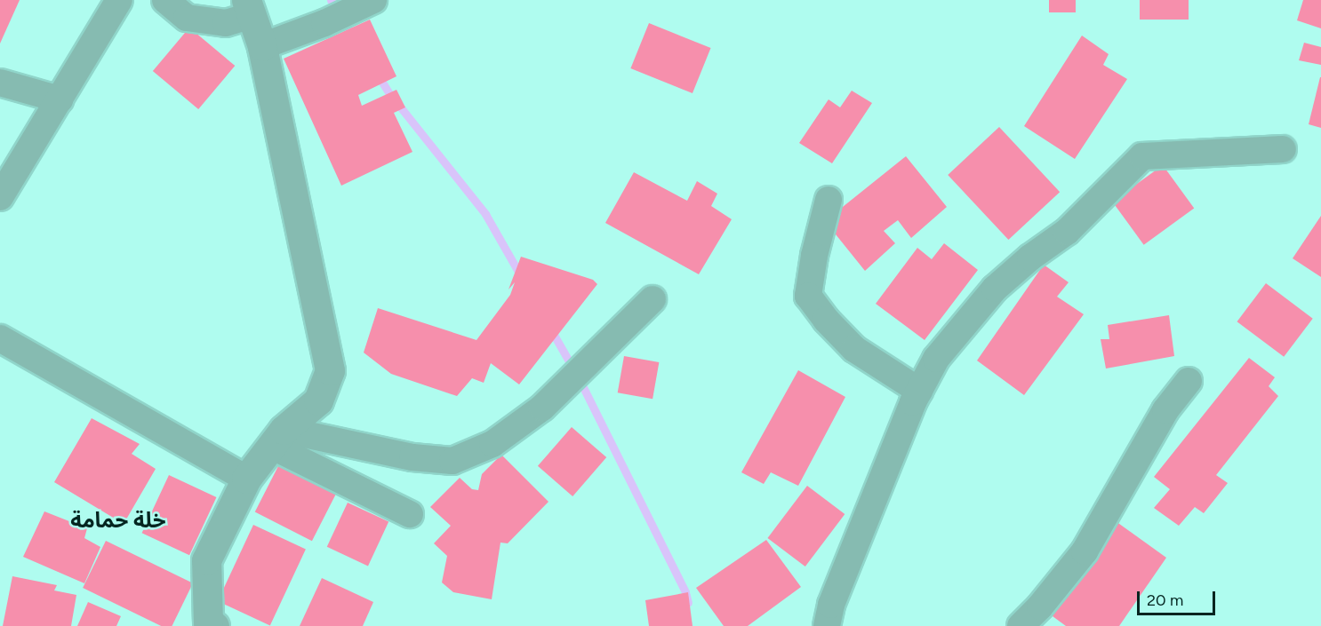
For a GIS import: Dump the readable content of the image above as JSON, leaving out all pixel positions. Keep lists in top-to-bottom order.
{
  "districts": ["خلة حمامة"],
  "scale_bar": "20 m"
}
